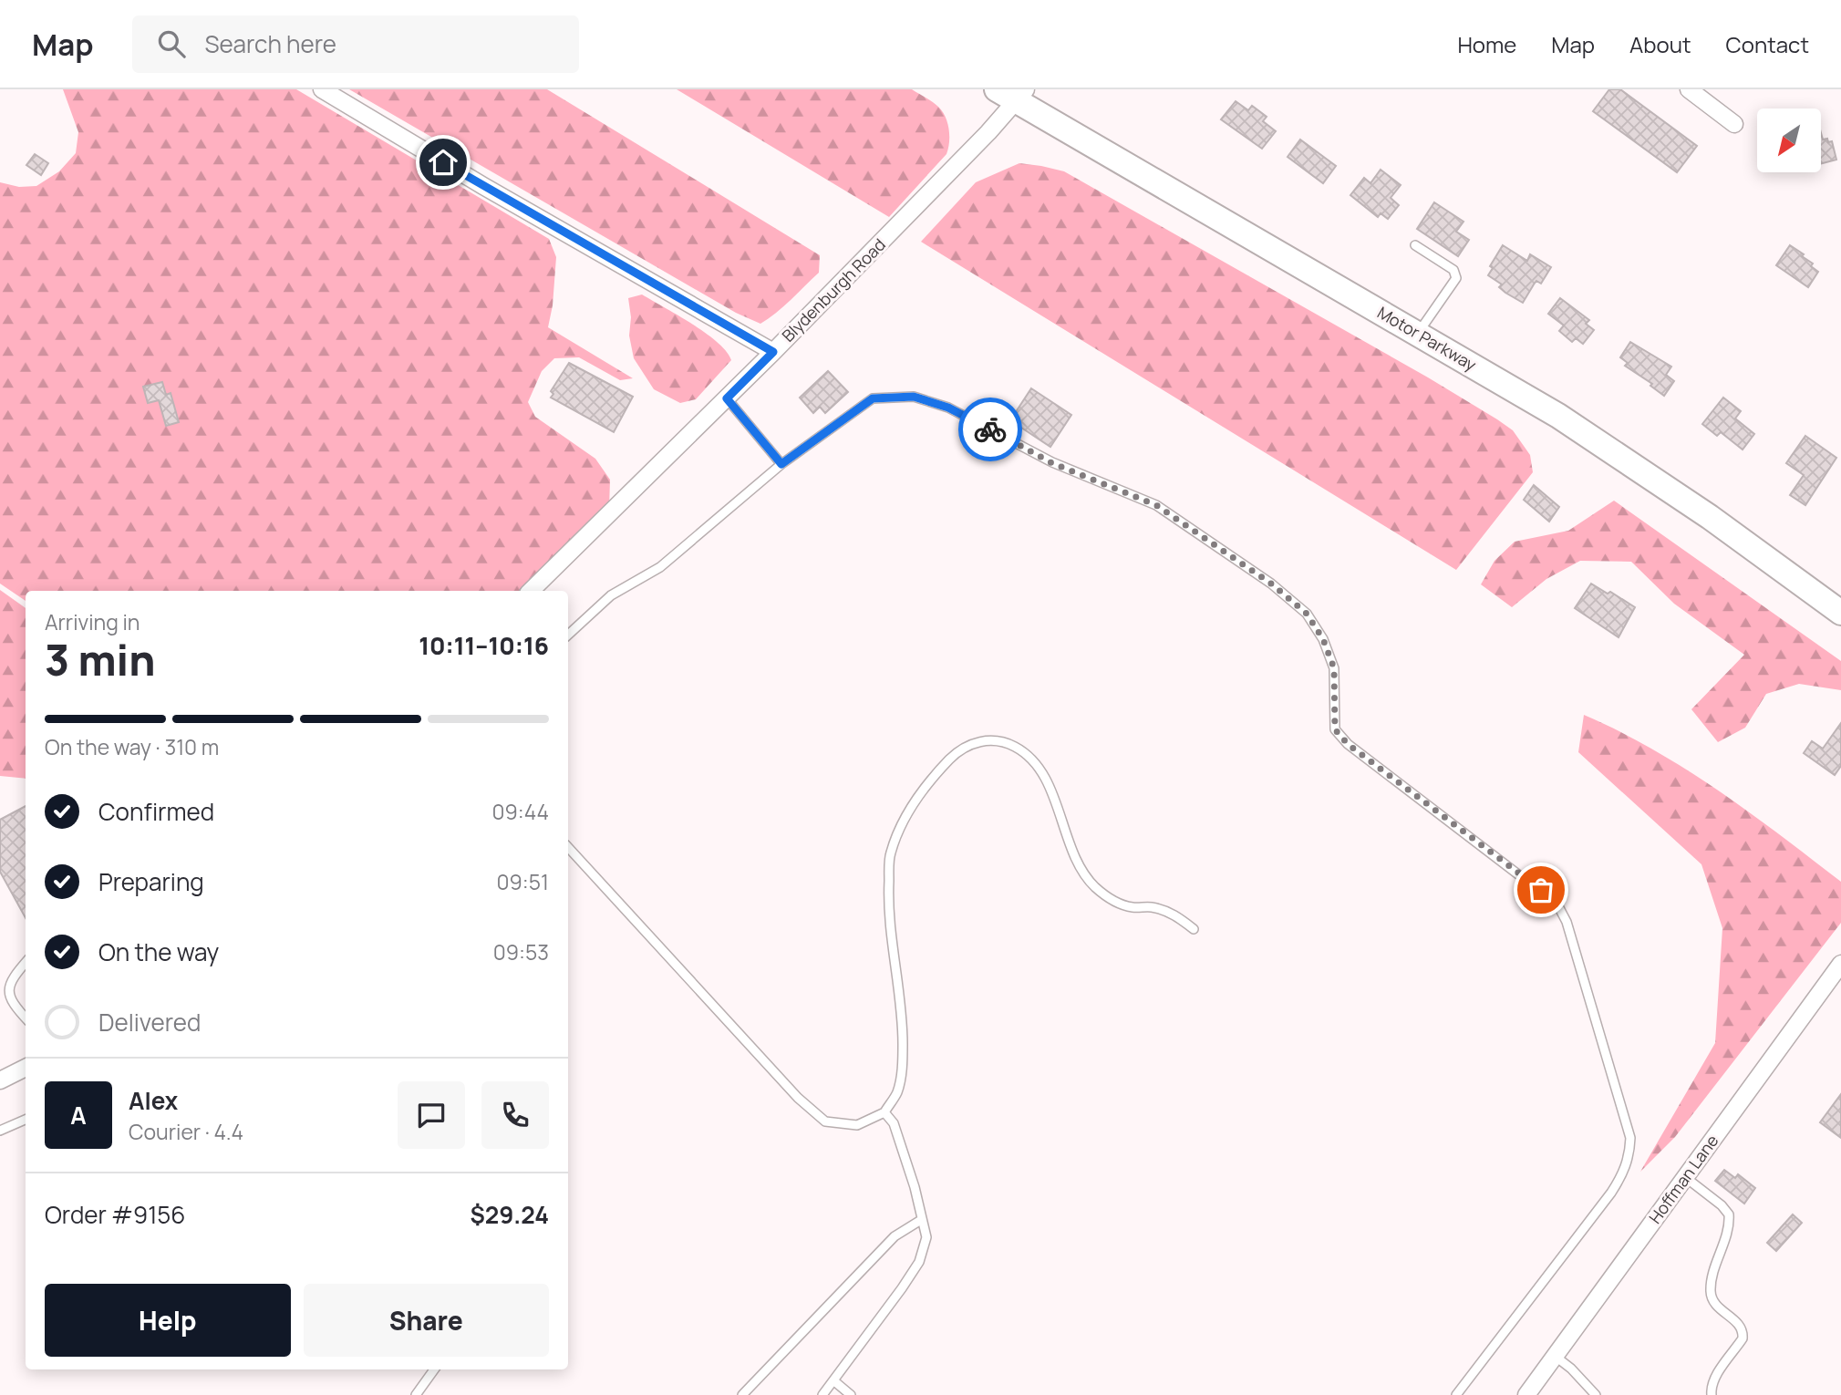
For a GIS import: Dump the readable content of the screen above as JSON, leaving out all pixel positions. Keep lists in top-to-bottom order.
{
  "streets": {
    "main road": ["Motor Parkway"],
    "street": ["Blydenburgh Road", "Hoffman Lane"]
  },
  "crossings": [
    ["Blydenburgh Road", "Motor Parkway"]
  ],
  "north": "bottom left",
  "page": {
    "header": "Map",
    "search": "Search here",
    "nav": [
      "Home",
      "Map",
      "About",
      "Contact"
    ],
    "heading": ["3 min", "Arriving in", "10:11–10:16"],
    "panel": [
      "Alex",
      "Courier · 4.4",
      "Order #9156",
      "$29.24"
    ],
    "bar": "On the way · 310 m",
    "list": [
      ["Confirmed", "09:44"],
      ["Preparing", "09:51"],
      ["On the way", "09:53"],
      "Delivered"
    ],
    "round": "A",
    "buttons": ["Help", "Share"]
  }
}
